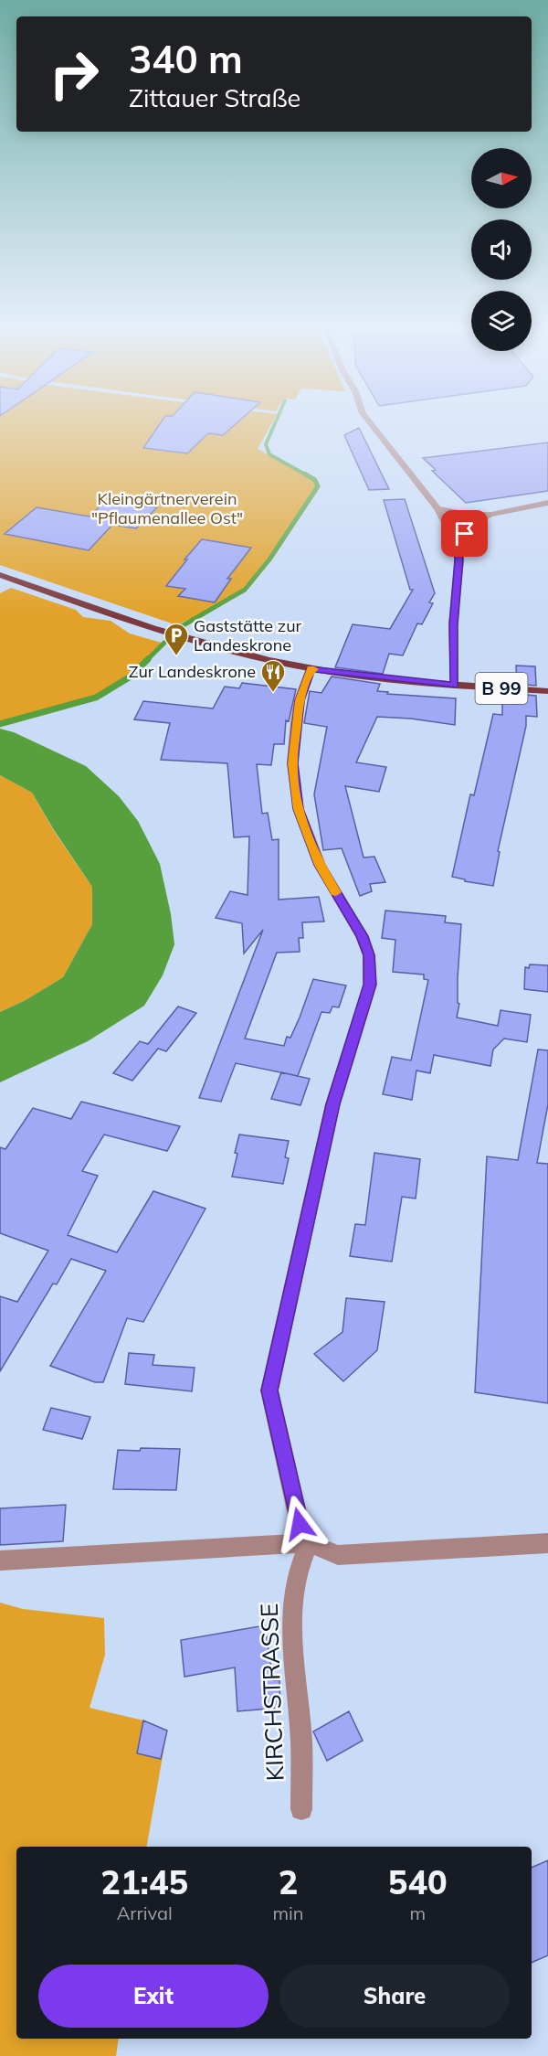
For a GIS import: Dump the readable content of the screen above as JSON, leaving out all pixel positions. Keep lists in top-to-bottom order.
{
  "streets": {
    "main road": ["B 99"],
    "street": ["KIRCHSTRASSE"]
  },
  "parks": ["Kleingärtnerverein \"Pflaumenallee Ost\""],
  "places": {
    "parking": ["Gaststätte zur Landeskrone"],
    "restaurant": ["Zur Landeskrone"]
  },
  "north": "right",
  "page": {
    "turn": ["340 m", "Zittauer Straße"],
    "eta": [
      "21:45",
      "Arrival",
      "2",
      "min",
      "540",
      "m"
    ],
    "buttons": ["Exit", "Share"]
  }
}
